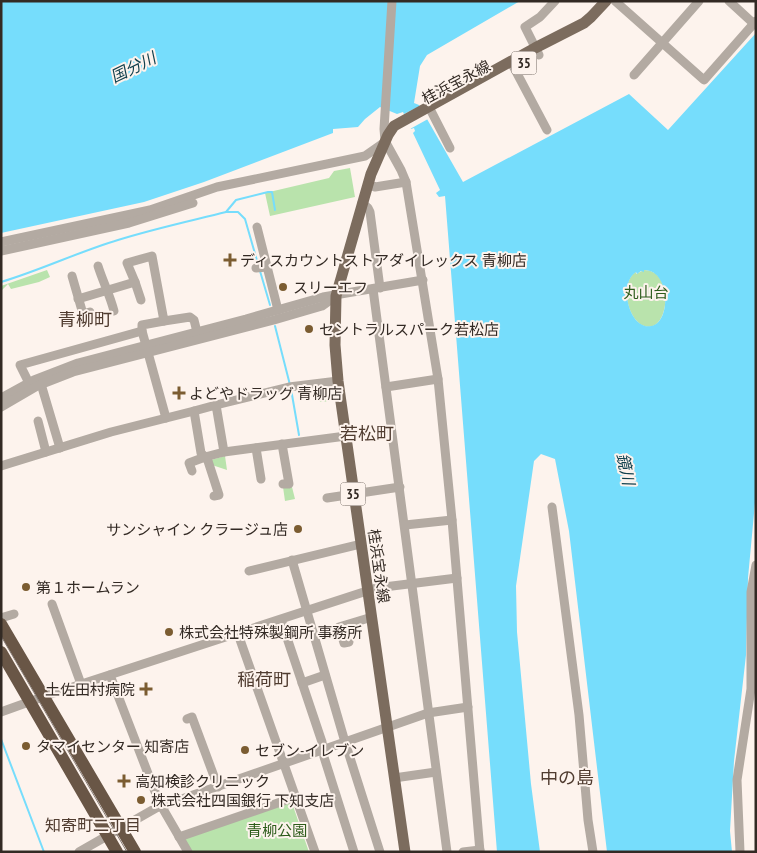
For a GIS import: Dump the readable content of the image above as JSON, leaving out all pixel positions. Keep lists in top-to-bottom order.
{
  "streets": {
    "main road": ["35", "桂浜宝永線"]
  },
  "districts": [
    "青柳町",
    "若松町",
    "稲荷町",
    "中の島",
    "知寄町二丁目"
  ],
  "water": ["国分川", "鏡川"],
  "parks": ["丸山台", "青柳公園"],
  "places": {
    "health": [
      "ディスカウントストアダイレックス 青柳店",
      "よどやドラッグ 青柳店",
      "土佐田村病院",
      "高知検診クリニック"
    ],
    "other": [
      "スリーエフ",
      "セントラルスパーク若松店",
      "サンシャイン クラージュ店",
      "第１ホームラン",
      "株式会社特殊製鋼所 事務所",
      "タマイセンター 知寄店",
      "セブン-イレブン",
      "株式会社四国銀行 下知支店"
    ]
  }
}
